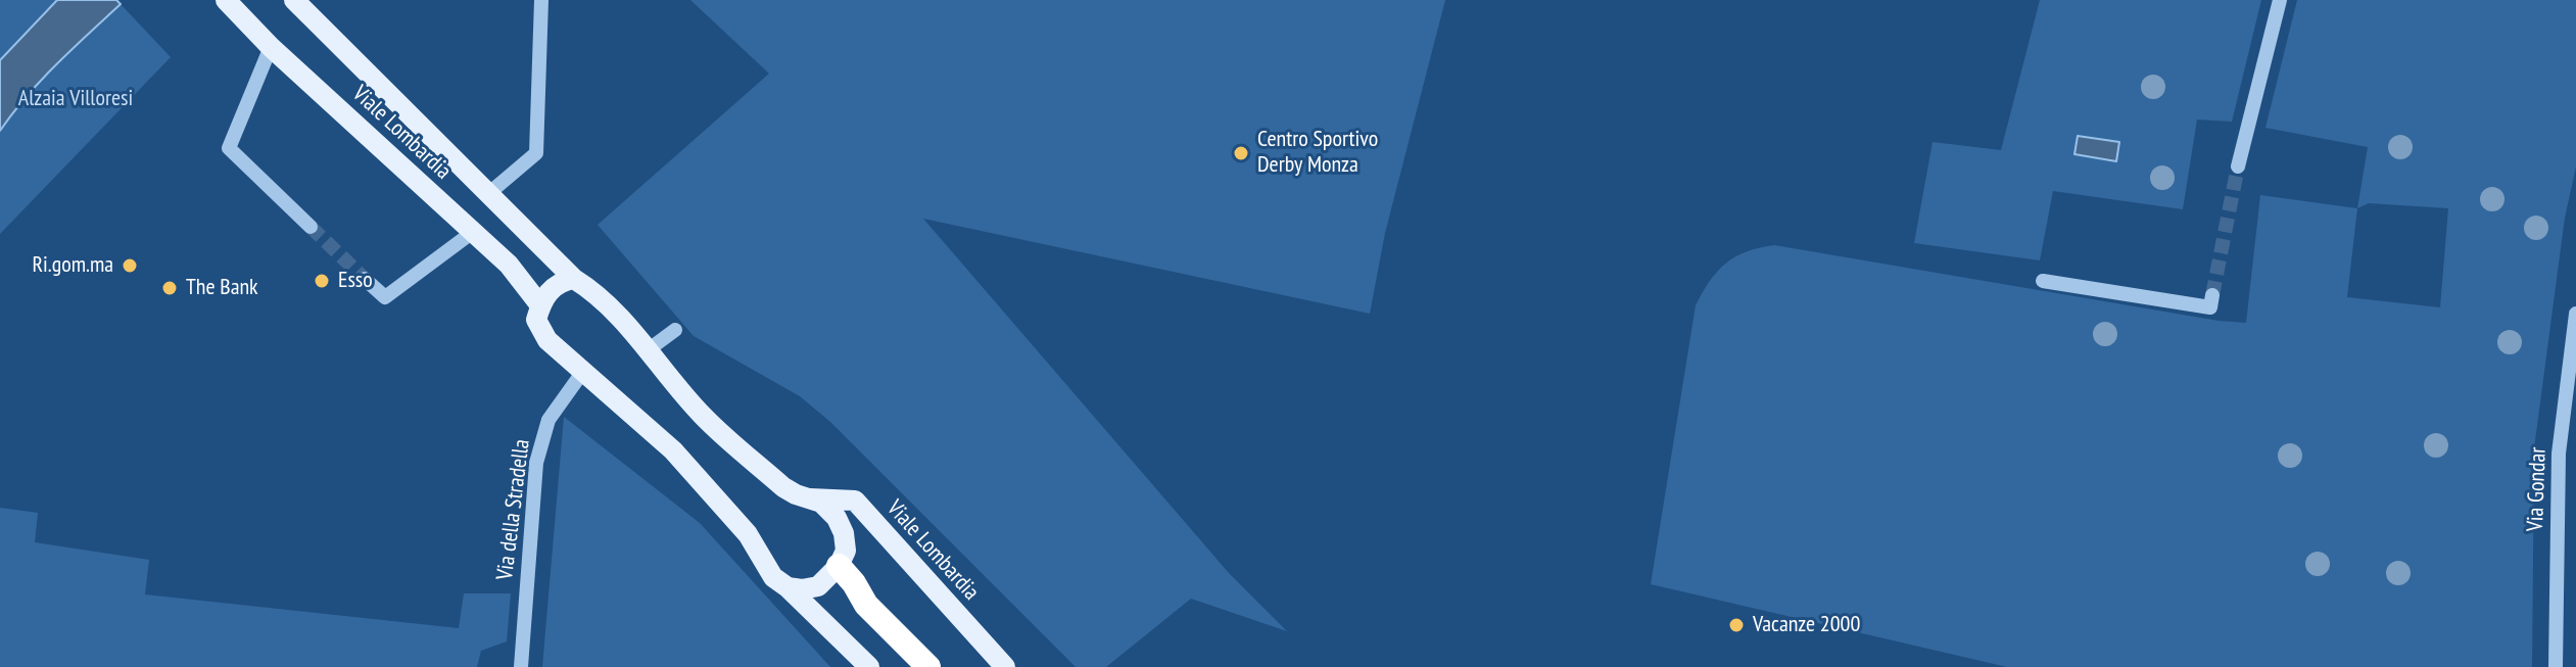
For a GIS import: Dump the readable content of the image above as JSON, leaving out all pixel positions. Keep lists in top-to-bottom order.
{
  "streets": {
    "main road": ["Viale Lombardia"],
    "street": ["Via Gondar", "Via della Stradella"]
  },
  "crossings": [
    ["Viale Lombardia", "Via della Stradella"]
  ],
  "parks": ["Alzaia Villoresi"],
  "places": [
    "Centro Sportivo Derby Monza",
    "Ri.gom.ma",
    "Esso",
    "The Bank",
    "Vacanze 2000"
  ]
}
